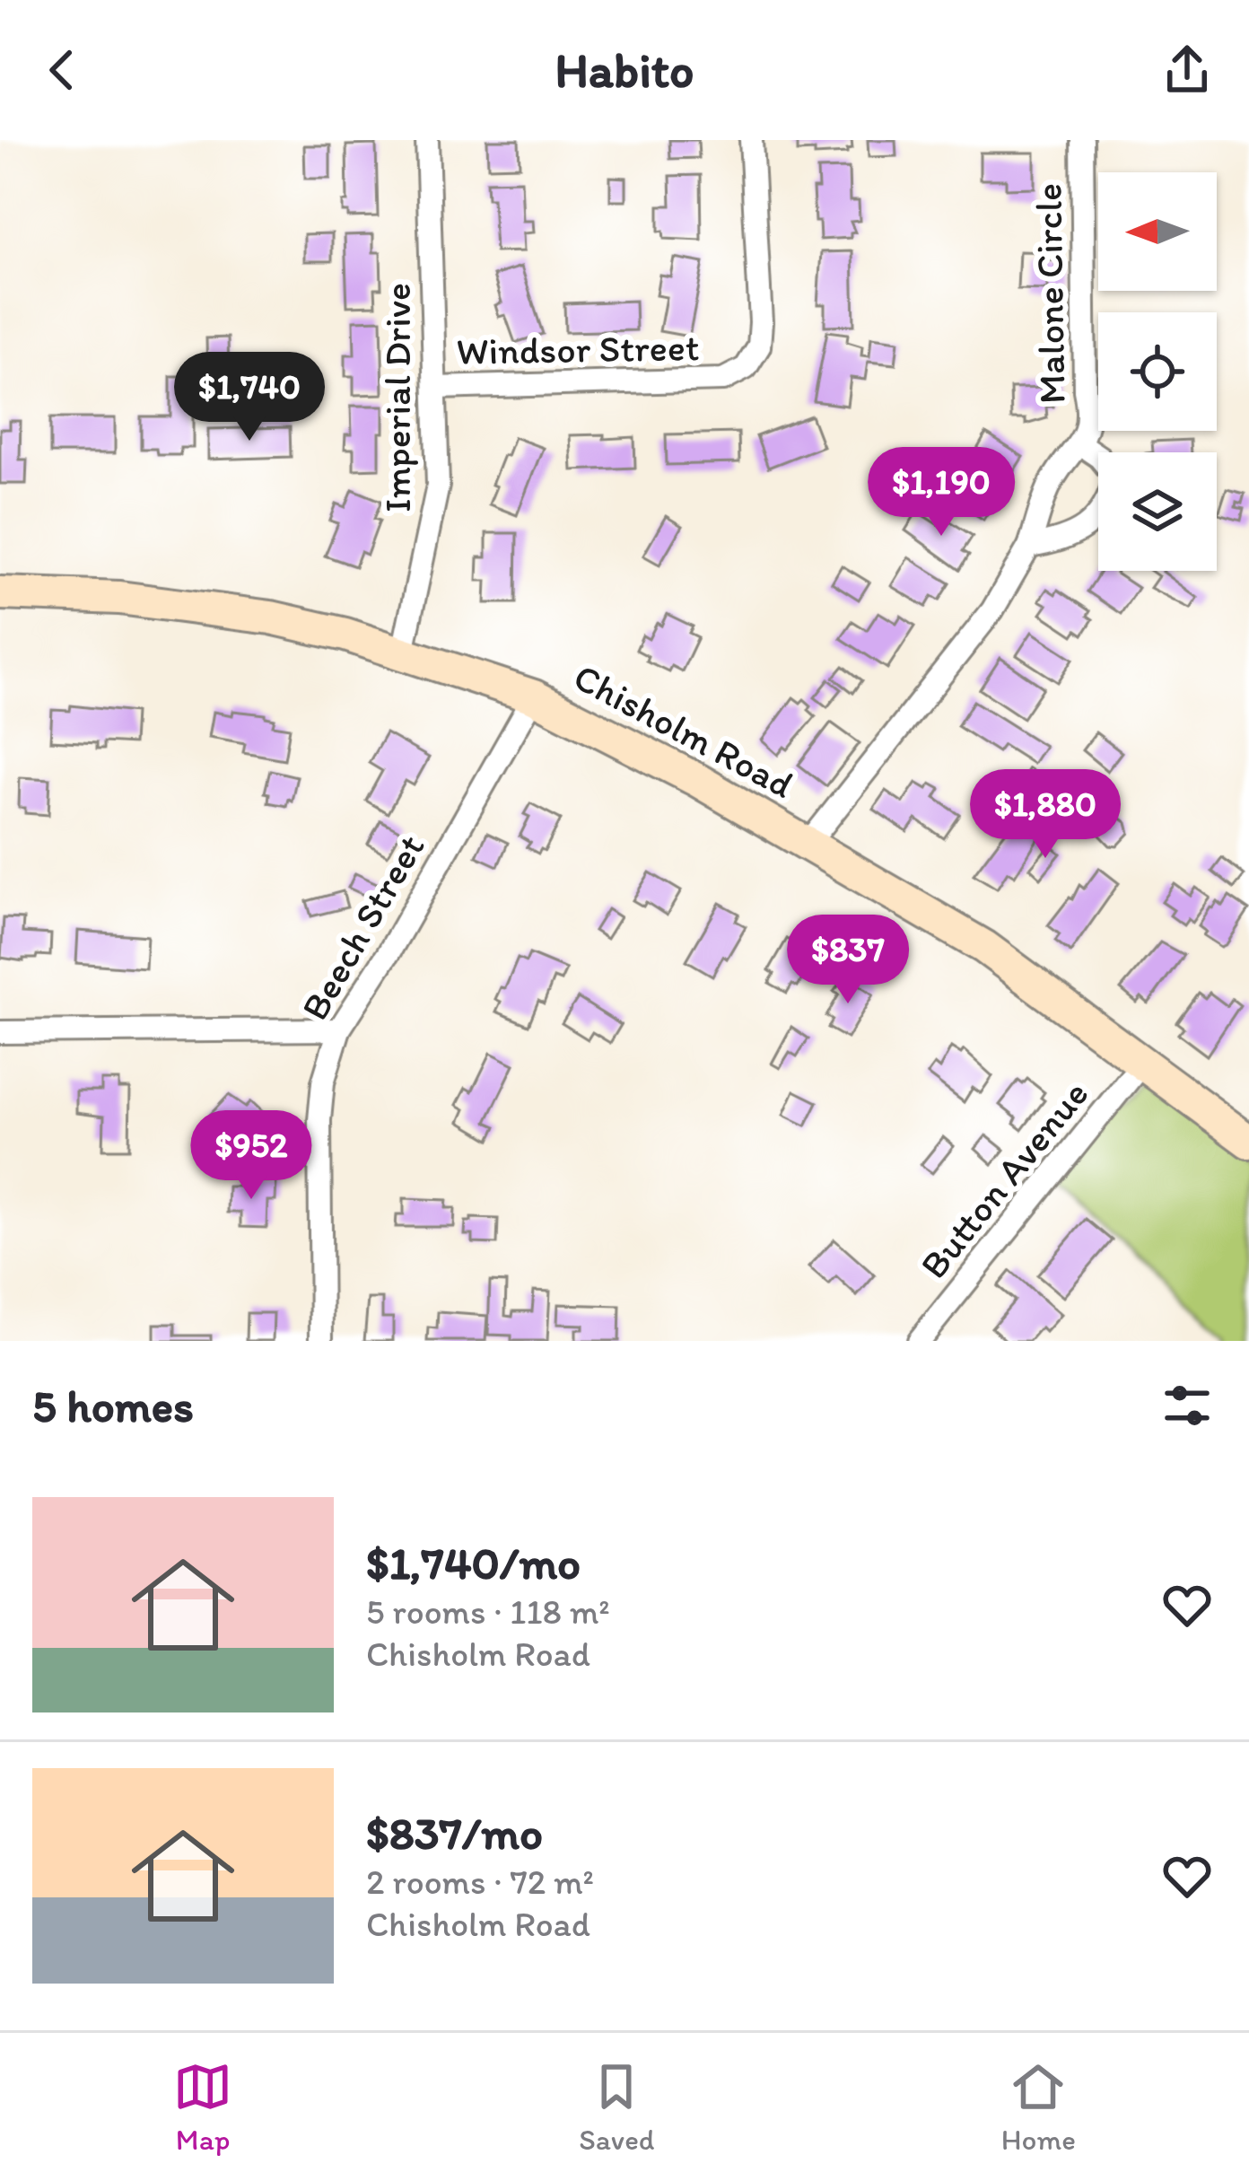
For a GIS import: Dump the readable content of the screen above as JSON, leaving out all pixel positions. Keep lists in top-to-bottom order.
{
  "streets": {
    "main road": ["Chisholm Road"],
    "street": [
      "Malone Circle",
      "Windsor Street",
      "Imperial Drive",
      "Beech Street",
      "Button Avenue"
    ]
  },
  "crossings": [
    ["Malone Circle", "Chisholm Road"],
    ["Windsor Street", "Imperial Drive"],
    ["Imperial Drive", "Chisholm Road"],
    ["Chisholm Road", "Beech Street"],
    ["Chisholm Road", "Button Avenue"]
  ],
  "north": "left",
  "page": {
    "header": "Habito",
    "price": [
      "$1,740",
      "$1,190",
      "$1,880",
      "$837",
      "$952"
    ],
    "heading": "5 homes",
    "list": [
      {
        "name": "$1,740/mo",
        "note": "5 rooms · 118 m² · Chisholm Road"
      },
      {
        "name": "$837/mo",
        "note": "2 rooms · 72 m² · Chisholm Road"
      }
    ],
    "tabs": ["Map", "Saved", "Home"]
  }
}
